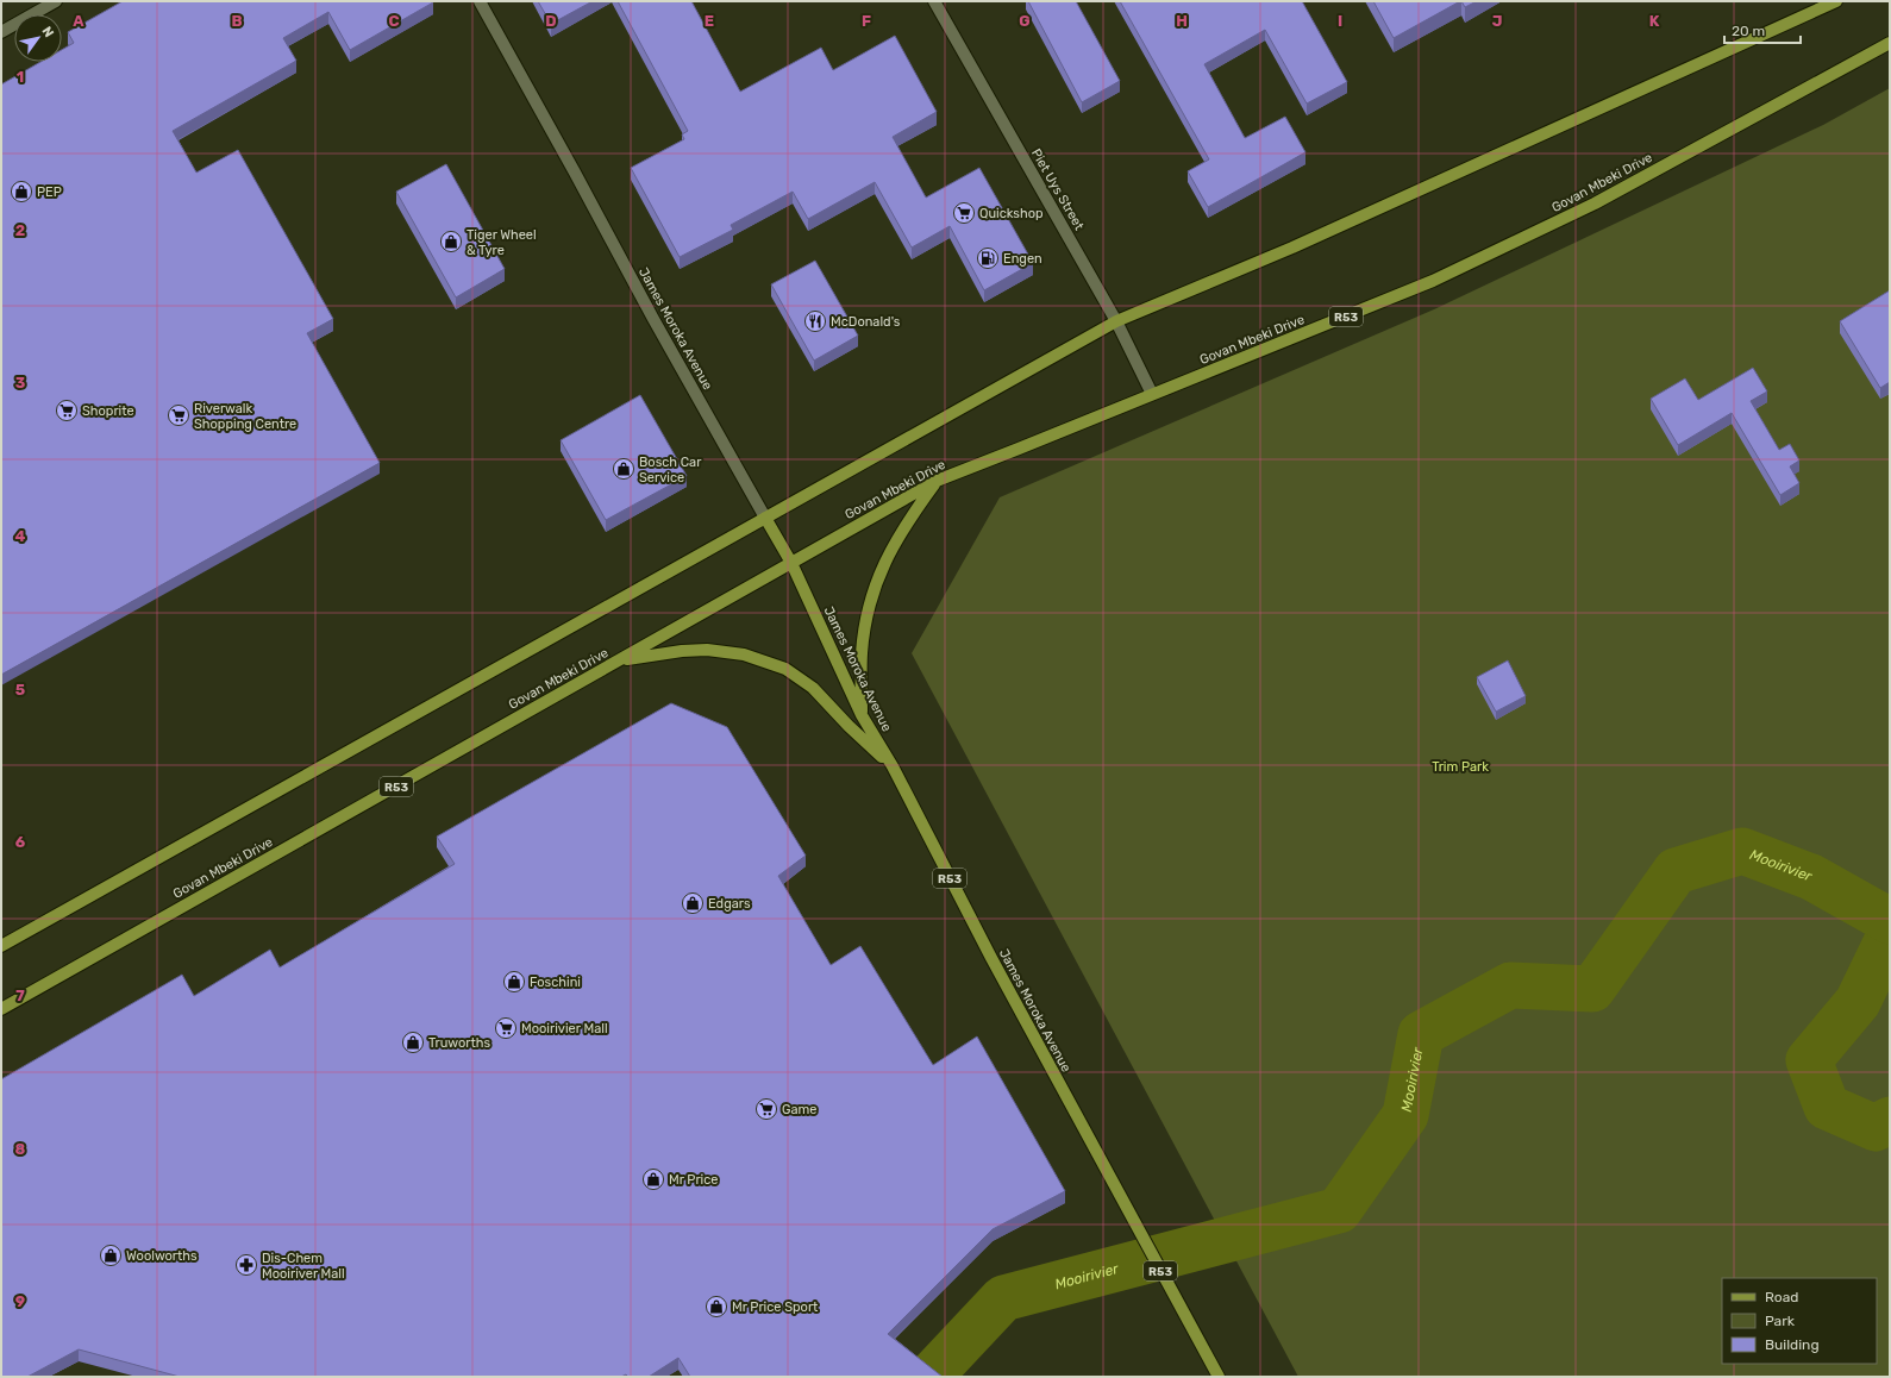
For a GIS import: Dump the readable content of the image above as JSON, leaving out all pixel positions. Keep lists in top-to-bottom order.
{
  "streets": {
    "main road": ["Govan Mbeki Drive", "R53", "James Moroka Avenue"],
    "street": ["Piet Uys Street"]
  },
  "crossings": [
    ["Govan Mbeki Drive", "Piet Uys Street"],
    ["Govan Mbeki Drive", "James Moroka Avenue"]
  ],
  "water": ["Mooirivier"],
  "parks": ["Trim Park"],
  "places": {
    "shop": [
      "PEP",
      "Tiger Wheel & Tyre",
      "Bosch Car Service",
      "Edgars",
      "Foschini",
      "Truworths",
      "Mr Price",
      "Woolworths",
      "Mr Price Sport"
    ],
    "supermarket": [
      "Quickshop",
      "Shoprite",
      "Riverwalk Shopping Centre",
      "Mooirivier Mall",
      "Game"
    ],
    "fuel station": ["Engen"],
    "restaurant": ["McDonald's"],
    "pharmacy": ["Dis-Chem Mooiriver Mall"]
  },
  "legend": ["Road", "Park", "Building"],
  "scale_bar": "20 m",
  "north": "top right",
  "grid": {
    "columns": [
      "A",
      "B",
      "C",
      "D",
      "E",
      "F",
      "G",
      "H",
      "I",
      "J",
      "K"
    ],
    "rows": [
      "1",
      "2",
      "3",
      "4",
      "5",
      "6",
      "7",
      "8",
      "9"
    ]
  }
}
